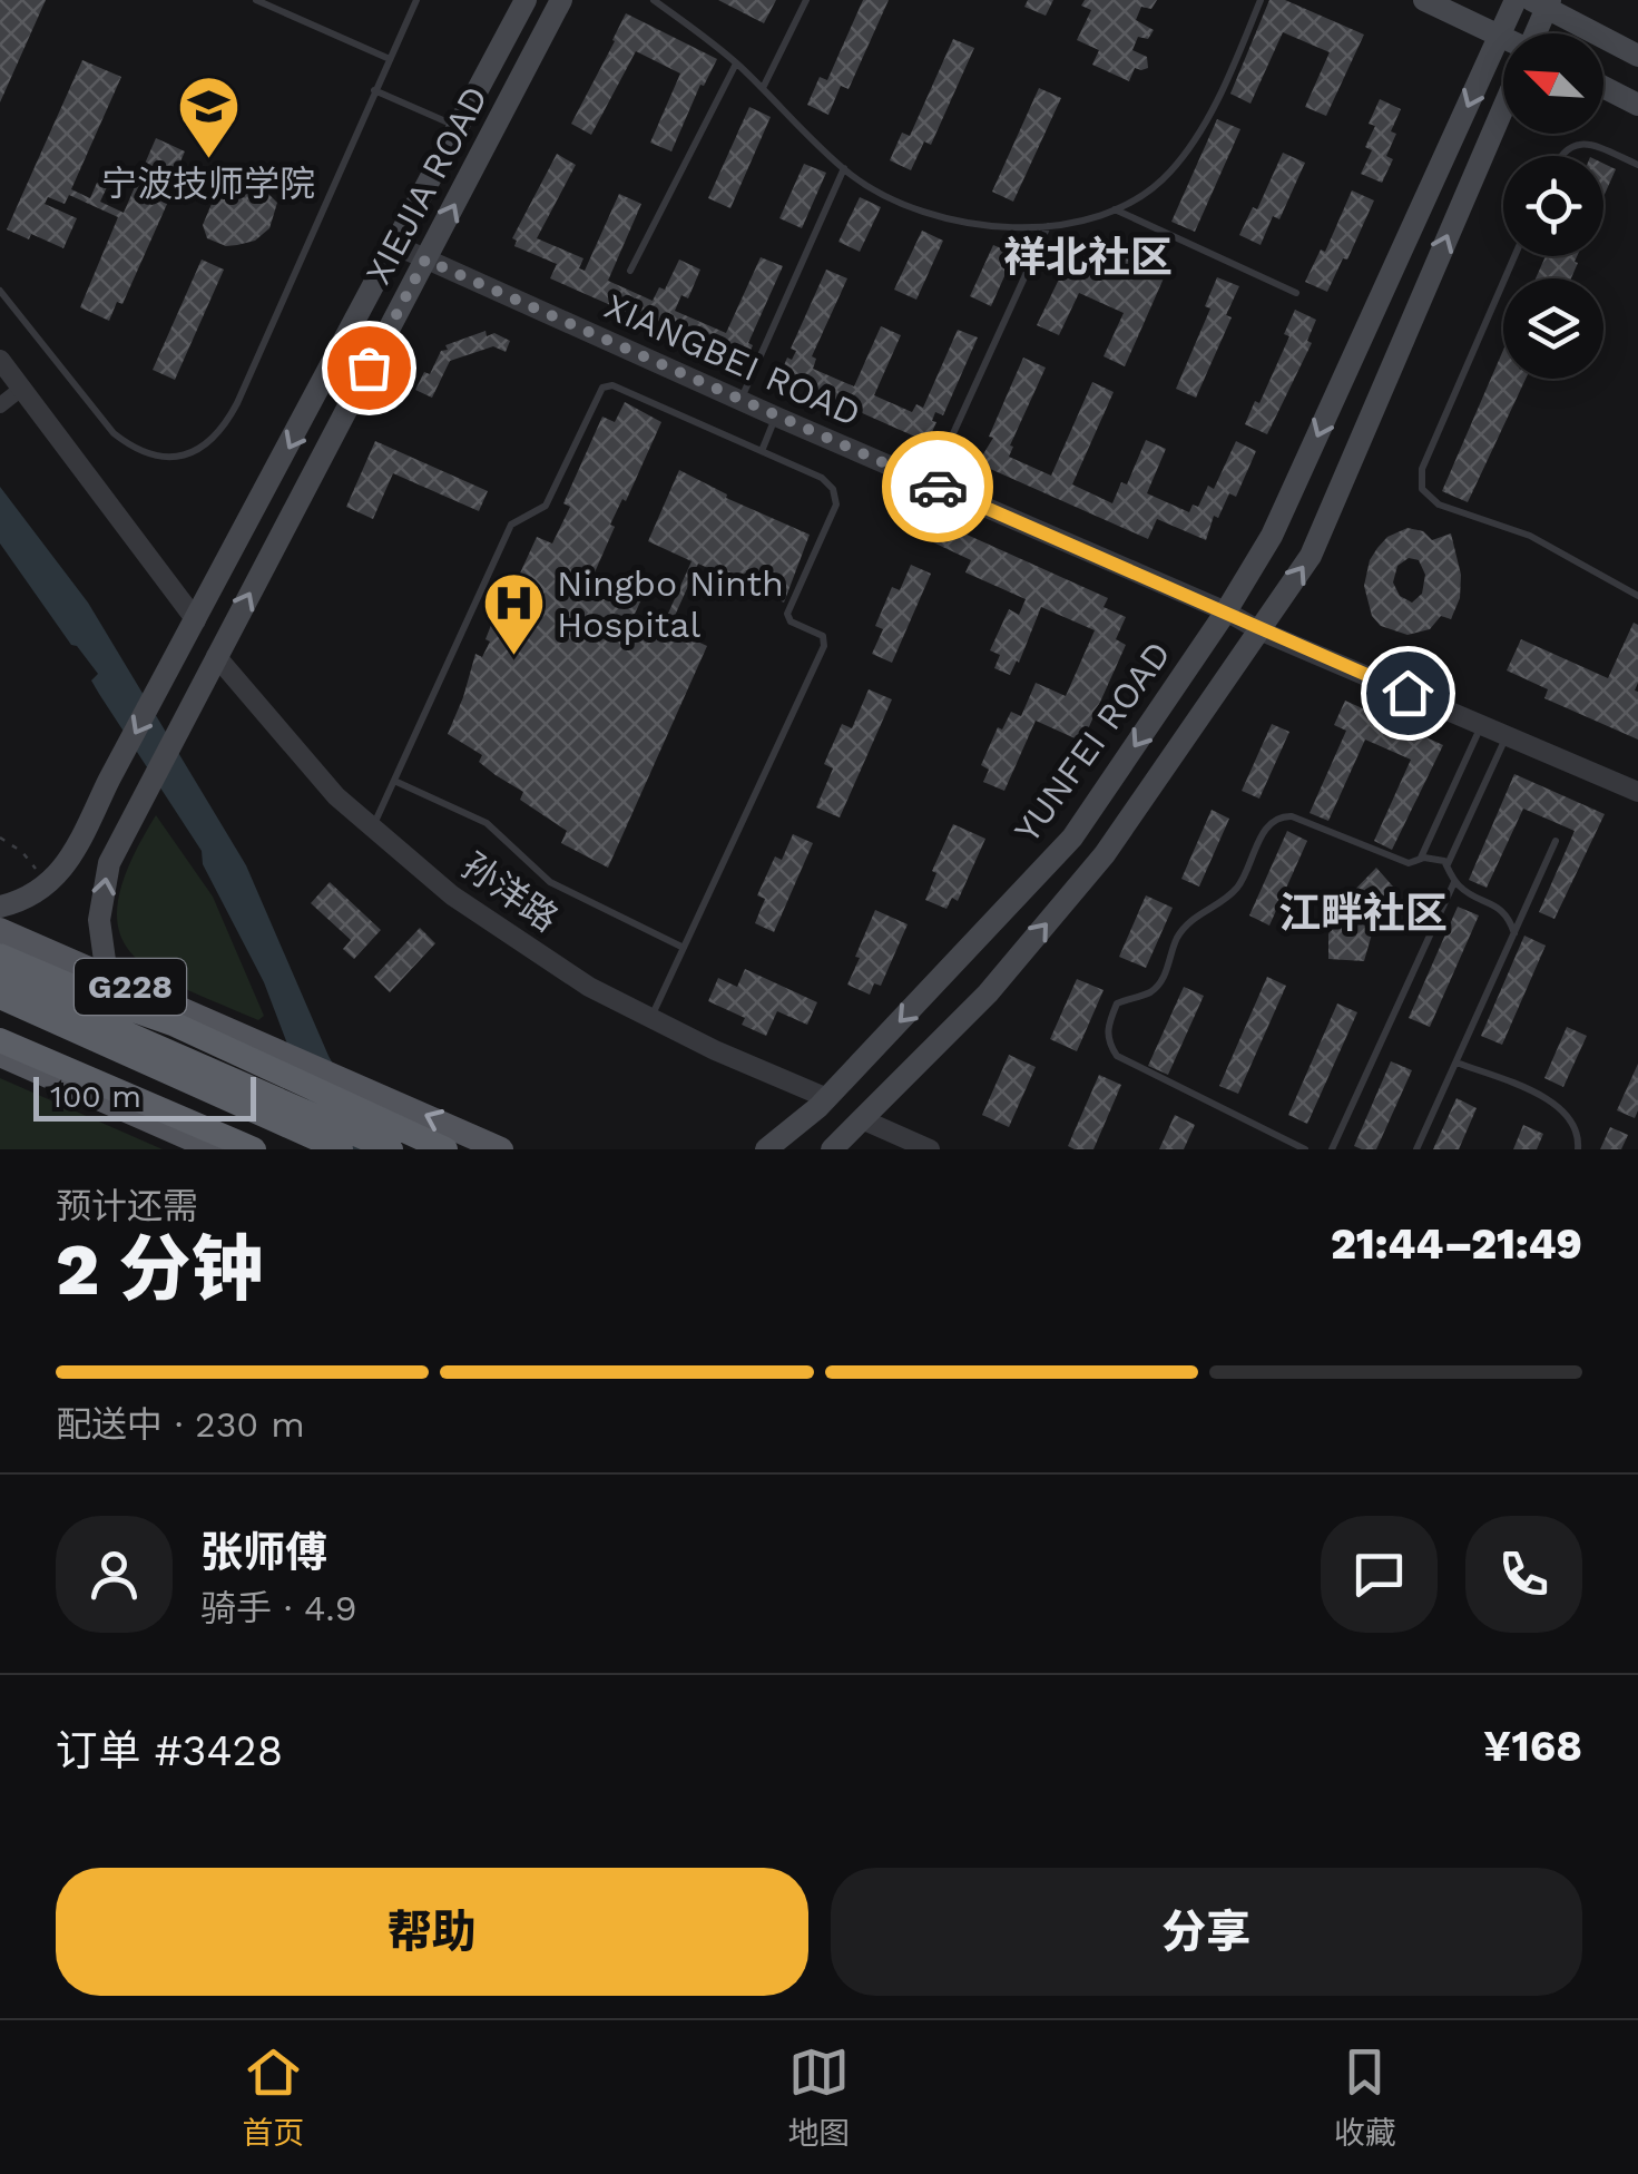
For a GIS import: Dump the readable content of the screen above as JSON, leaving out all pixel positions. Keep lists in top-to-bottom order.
{
  "streets": {
    "main road": ["XIEJIA ROAD", "YUNFEI ROAD", "G228"],
    "street": ["XIANGBEI ROAD", "孙洋路"]
  },
  "crossings": [
    ["XIEJIA ROAD", "XIANGBEI ROAD"],
    ["XIEJIA ROAD", "孙洋路"],
    ["XIEJIA ROAD", "G228"],
    ["XIANGBEI ROAD", "YUNFEI ROAD"],
    ["YUNFEI ROAD", "孙洋路"]
  ],
  "districts": ["祥北社区", "江畔社区"],
  "places": {
    "school or university": ["宁波技师学院"],
    "hospital": ["Ningbo Ninth Hospital"]
  },
  "scale_bar": "100 m",
  "north": "top left",
  "page": {
    "scale": "100 m",
    "heading": ["2 分钟", "预计还需", "21:44–21:49"],
    "panel": [
      "张师傅",
      "骑手 · 4.9",
      "订单 #3428",
      "¥168"
    ],
    "bar": "配送中 · 230 m",
    "buttons": ["帮助", "分享"],
    "tabs": ["首页", "地图", "收藏"]
  }
}
